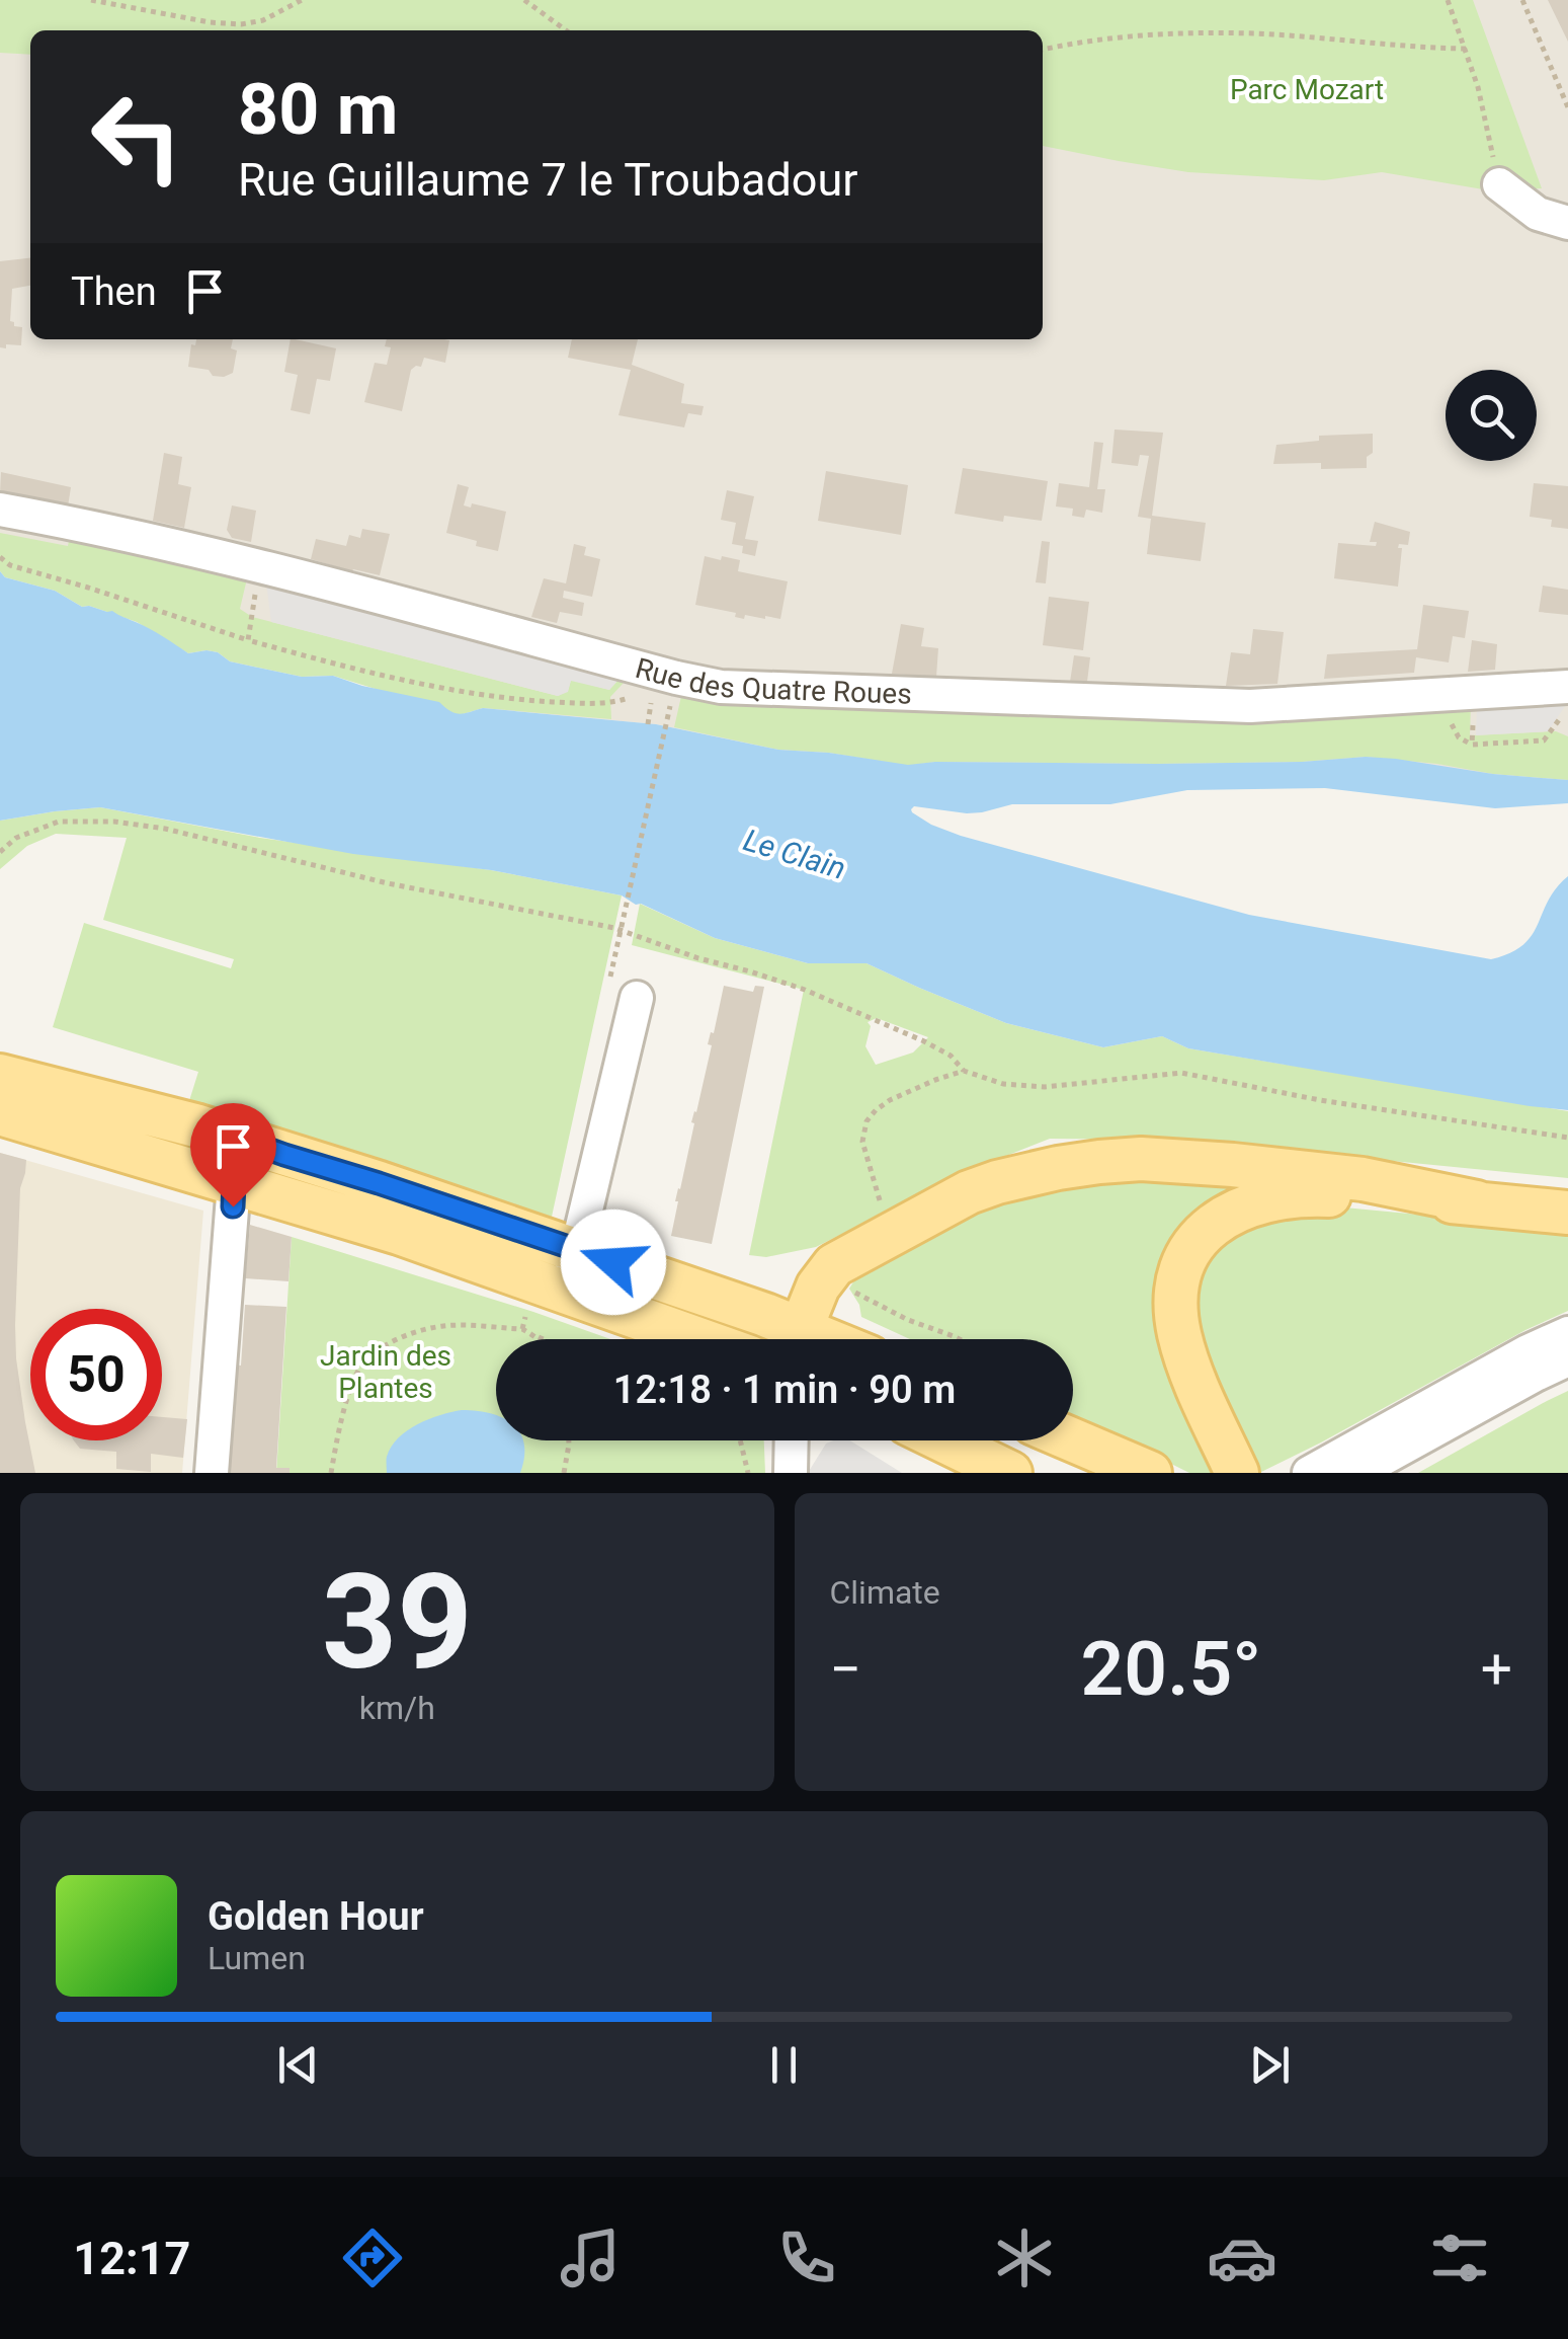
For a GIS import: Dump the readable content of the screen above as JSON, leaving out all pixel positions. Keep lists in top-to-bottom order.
{
  "streets": {
    "street": ["Rue des Quatre Roues"]
  },
  "water": ["Le Clain"],
  "parks": ["Parc Mozart", "Jardin des Plantes"],
  "page": {
    "turn": ["80 m", "Rue Guillaume 7 le Troubadour"],
    "then": "Then",
    "limit": "50",
    "trip": "12:18 · 1 min · 90 m",
    "tile": [
      ["39", "km/h"],
      "Climate"
    ],
    "heat": ["−", "20.5°", "+"],
    "song": ["Golden Hour", "Lumen"],
    "tabs": "12:17"
  }
}
